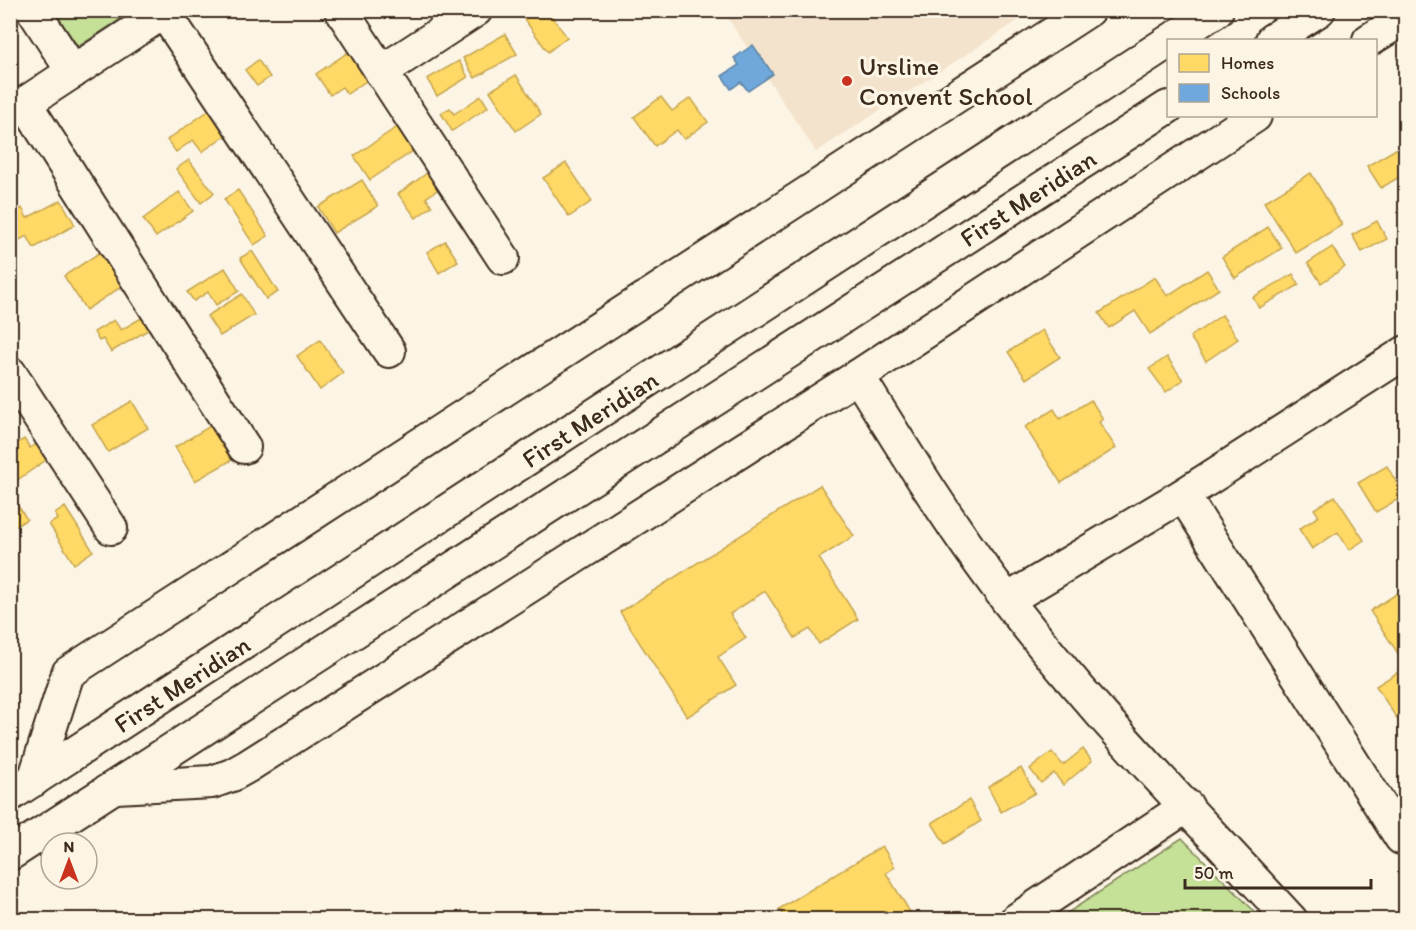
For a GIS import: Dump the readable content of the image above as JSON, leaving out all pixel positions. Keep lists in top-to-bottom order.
{
  "streets": {
    "street": ["First Meridian"]
  },
  "places": ["Ursline Convent School"],
  "legend": ["Homes", "Schools"],
  "scale_bar": "50 m",
  "north": "top"
}
